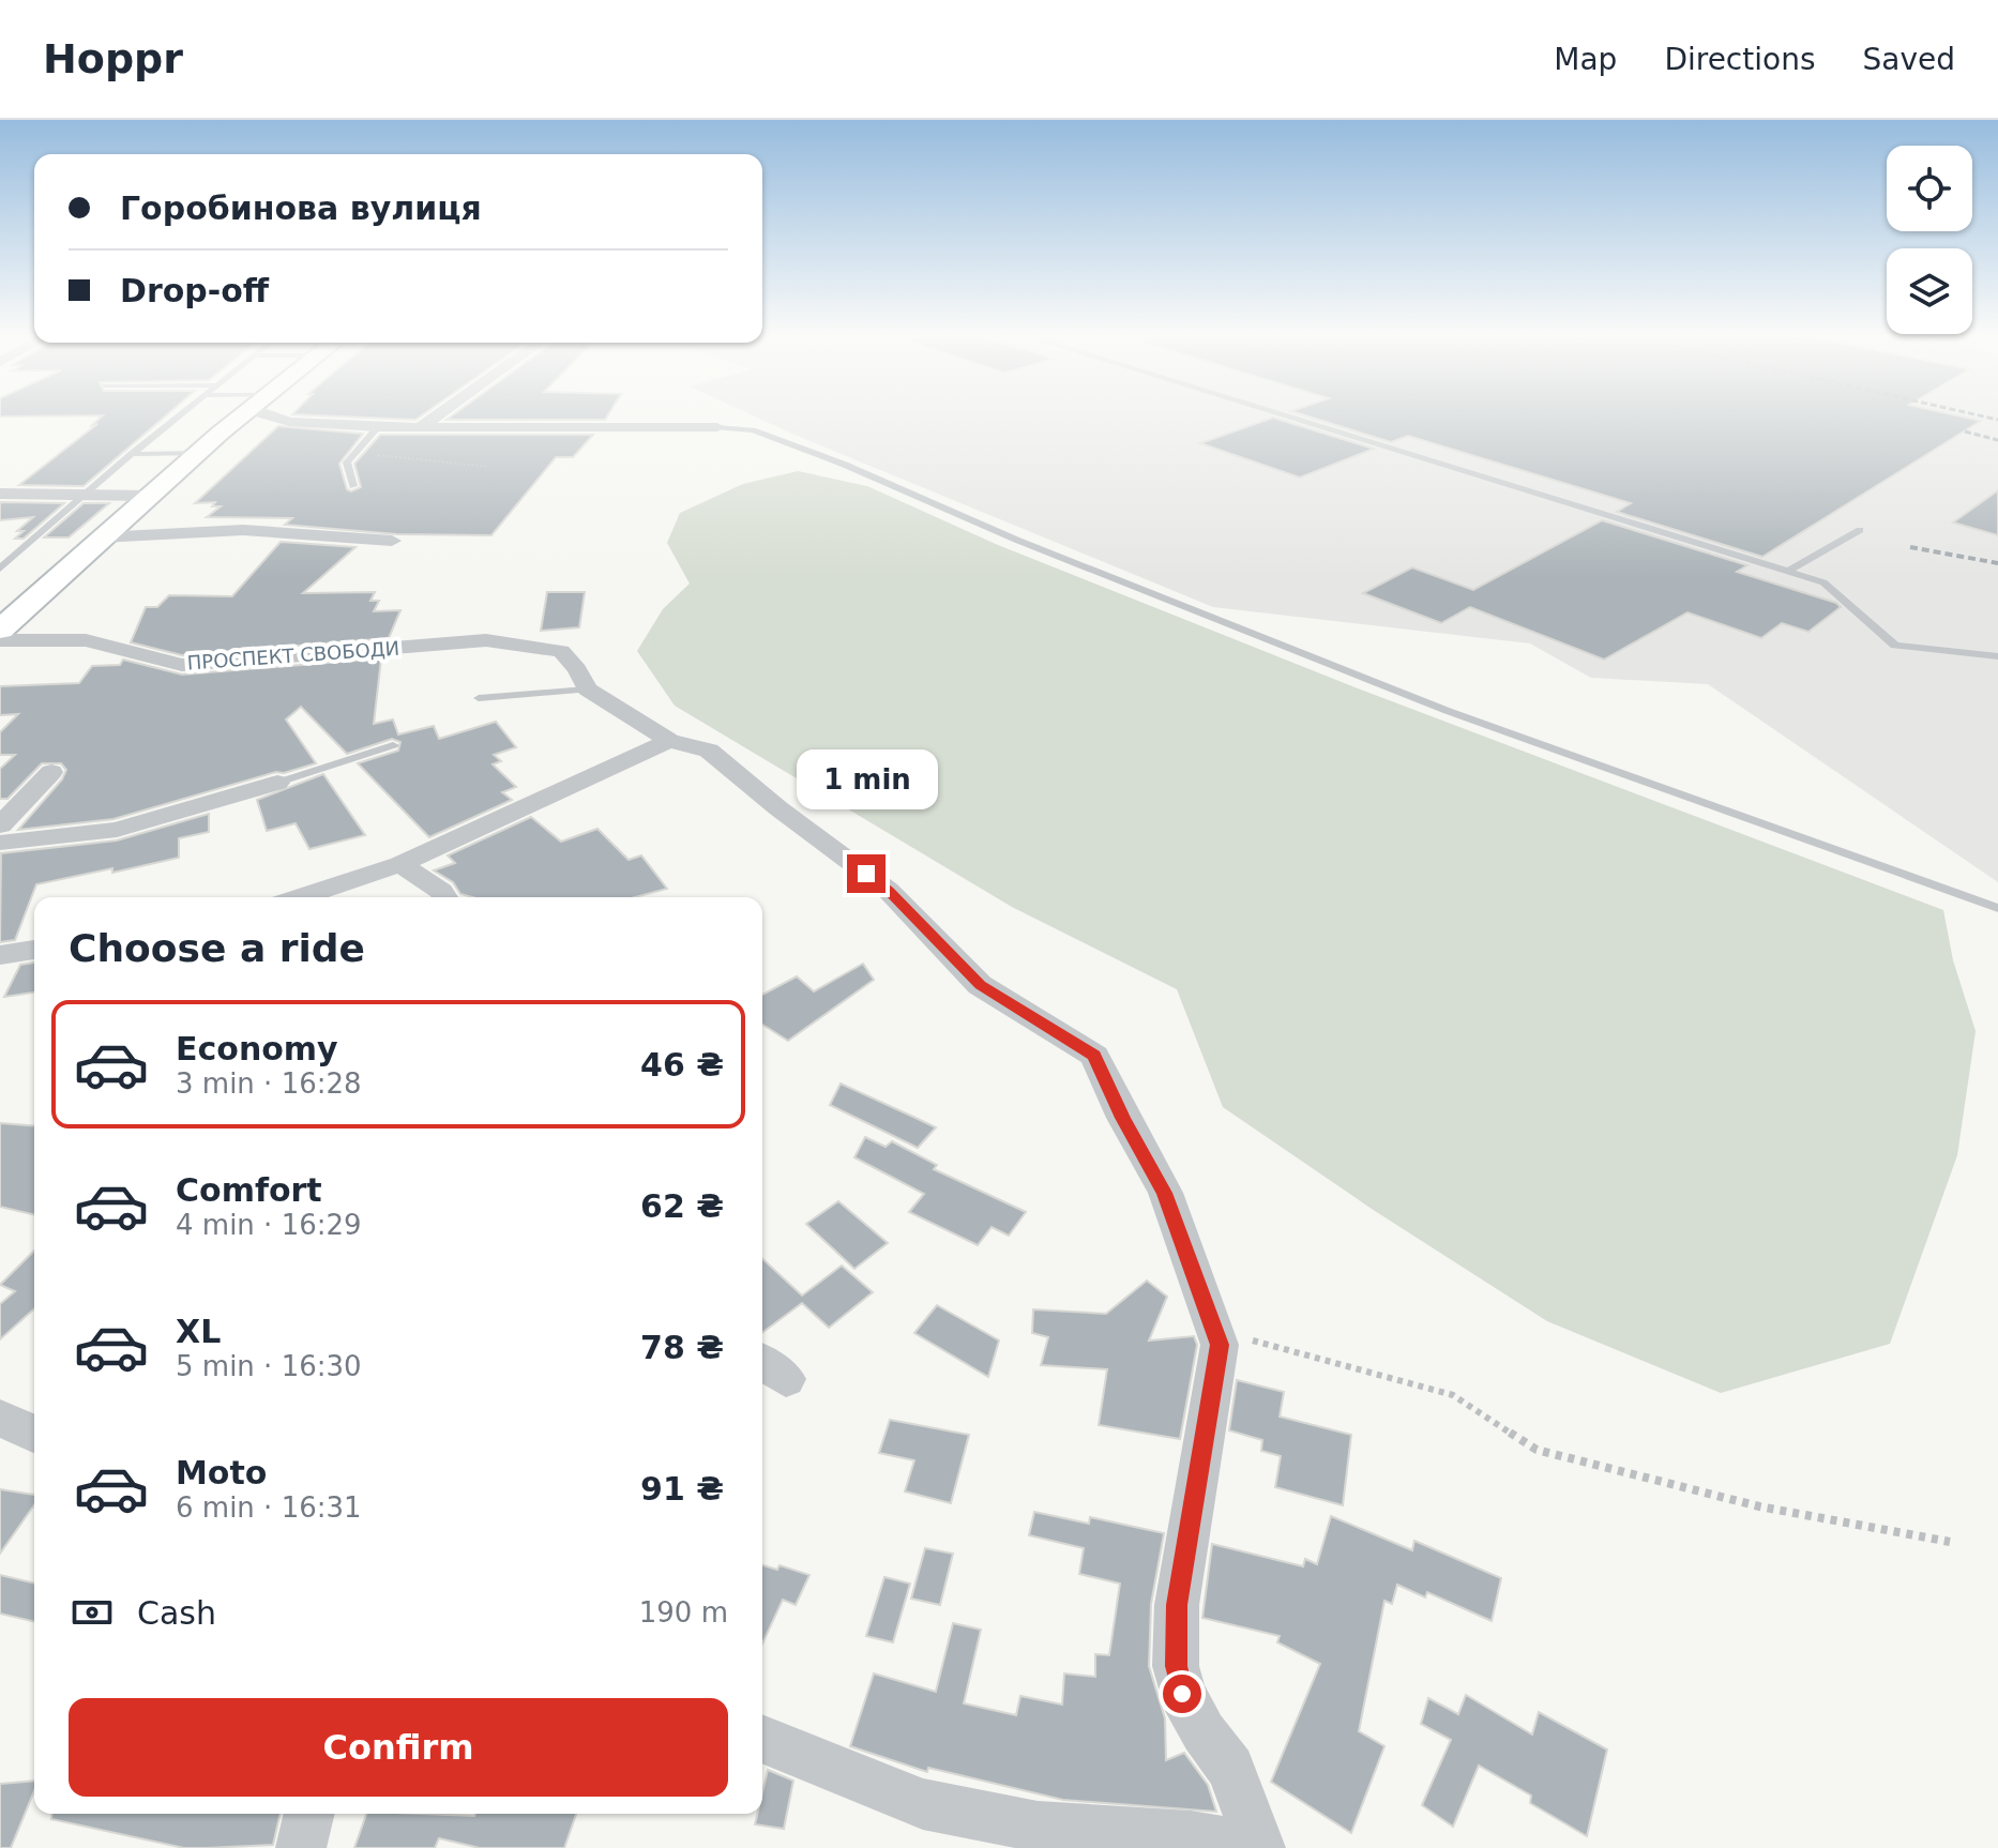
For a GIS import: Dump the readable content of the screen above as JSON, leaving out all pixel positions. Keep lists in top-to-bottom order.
{
  "streets": {
    "street": ["ПРОСПЕКТ СВОБОДИ"]
  },
  "page": {
    "header": "Hoppr",
    "nav": ["Map", "Directions", "Saved"],
    "banner": ["Горобинова вулиця", "Drop-off"],
    "bubble": "1 min",
    "heading": "Choose a ride",
    "list": [
      {
        "name": "Economy",
        "note": "3 min · 16:28",
        "value": "46 ₴"
      },
      {
        "name": "Comfort",
        "note": "4 min · 16:29",
        "value": "62 ₴"
      },
      {
        "name": "XL",
        "note": "5 min · 16:30",
        "value": "78 ₴"
      },
      {
        "name": "Moto",
        "note": "6 min · 16:31",
        "value": "91 ₴"
      }
    ],
    "pay": ["Cash", "190 m"],
    "buttons": "Confirm"
  }
}
